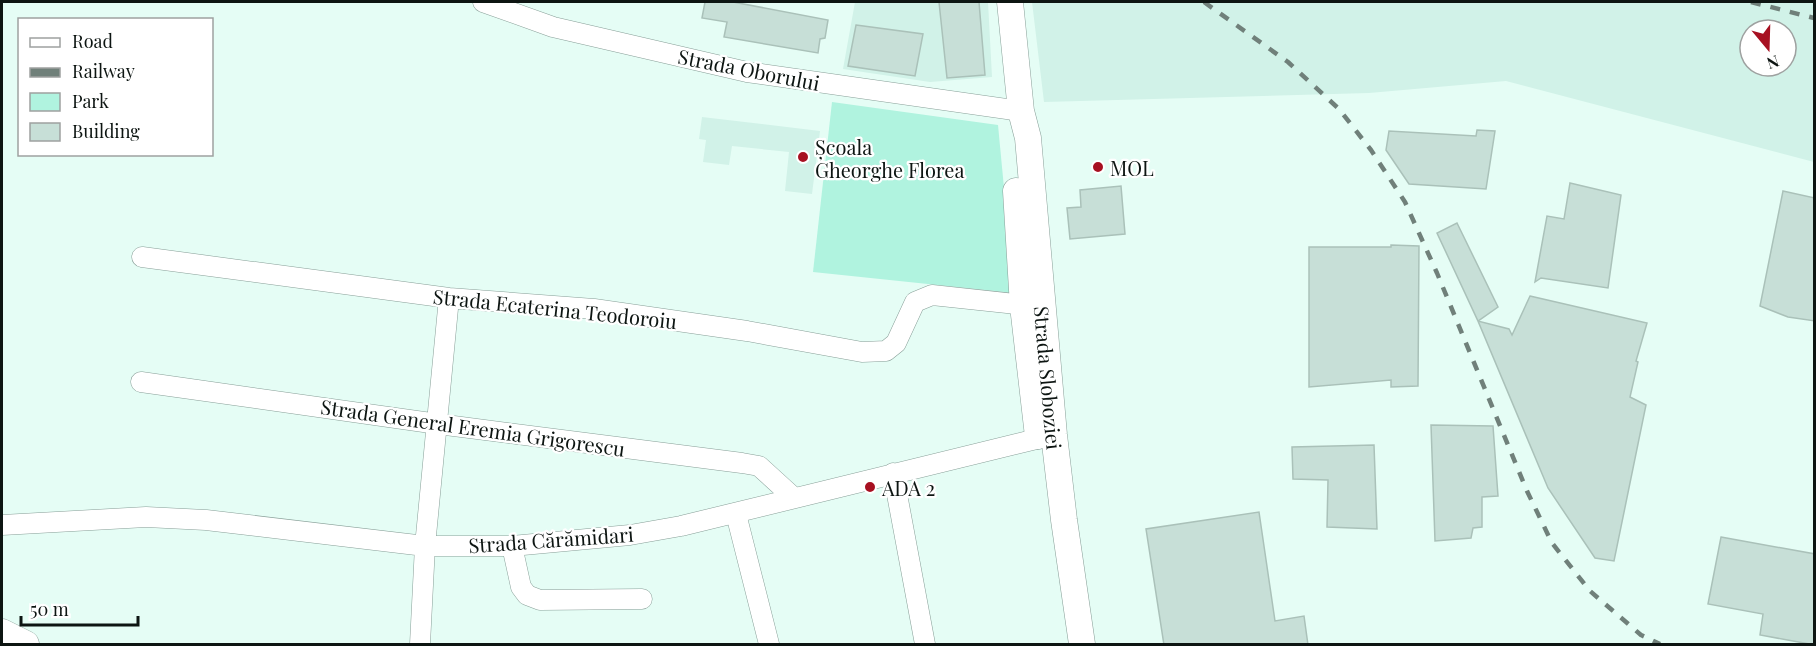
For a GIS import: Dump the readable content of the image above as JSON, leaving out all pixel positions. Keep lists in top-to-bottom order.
{
  "streets": {
    "main road": ["Strada Sloboziei"],
    "street": [
      "Strada Oborului",
      "Strada Ecaterina Teodoroiu",
      "Strada General Eremia Grigorescu",
      "Strada Cărămidari"
    ]
  },
  "crossings": [
    ["Strada Oborului", "Strada Sloboziei"],
    ["Strada Ecaterina Teodoroiu", "Strada Sloboziei"],
    ["Strada Sloboziei", "Strada Cărămidari"],
    ["Strada General Eremia Grigorescu", "Strada Cărămidari"]
  ],
  "places": ["Școala Gheorghe Florea", "MOL", "ADA 2"],
  "legend": [
    "Road",
    "Railway",
    "Park",
    "Building"
  ],
  "scale_bar": "50 m",
  "north": "bottom"
}
